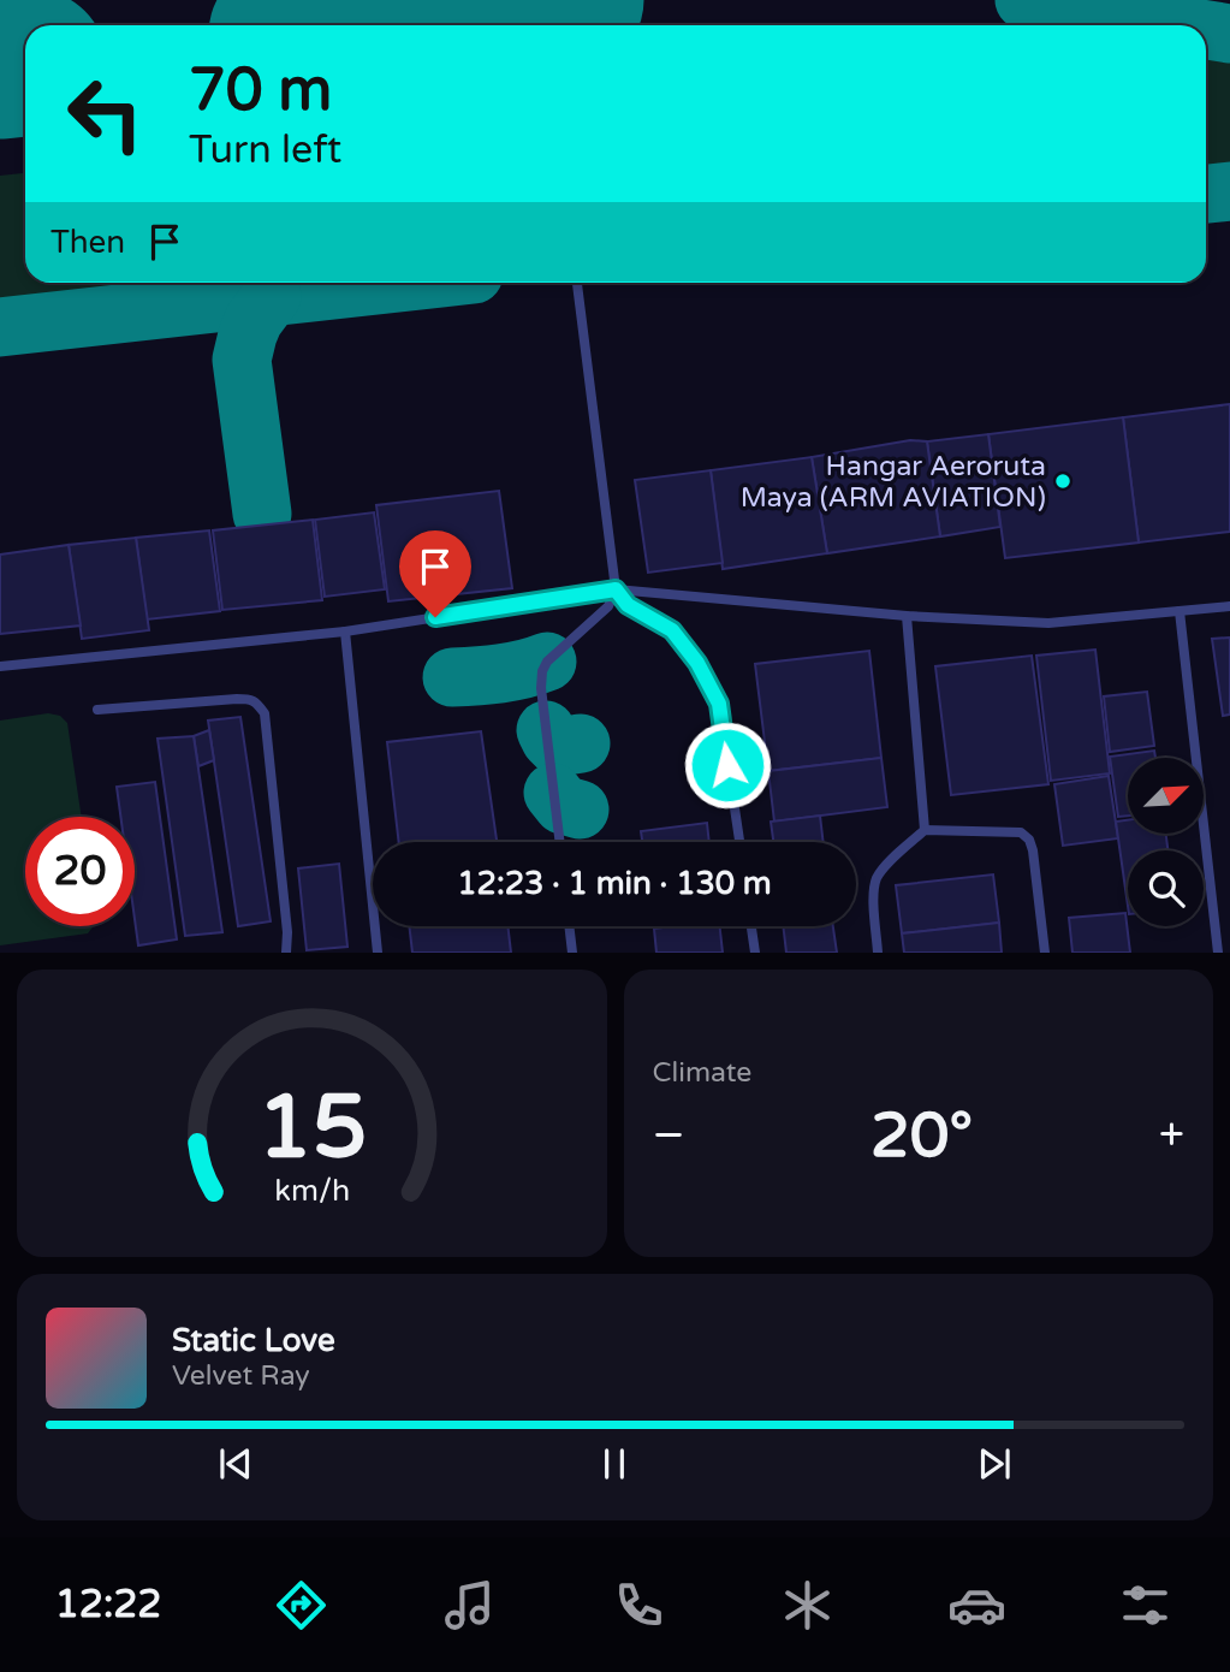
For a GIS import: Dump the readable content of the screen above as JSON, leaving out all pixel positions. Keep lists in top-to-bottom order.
{
  "places": ["Hangar Aeroruta Maya (ARM AVIATION)"],
  "north": "top right",
  "page": {
    "turn": ["70 m", "Turn left"],
    "then": "Then",
    "limit": "20",
    "trip": "12:23 · 1 min · 130 m",
    "tile": "Climate",
    "heat": ["−", "20°", "+"],
    "song": ["Static Love", "Velvet Ray"],
    "tabs": "12:22",
    "gauge": ["15", "km/h"]
  }
}
